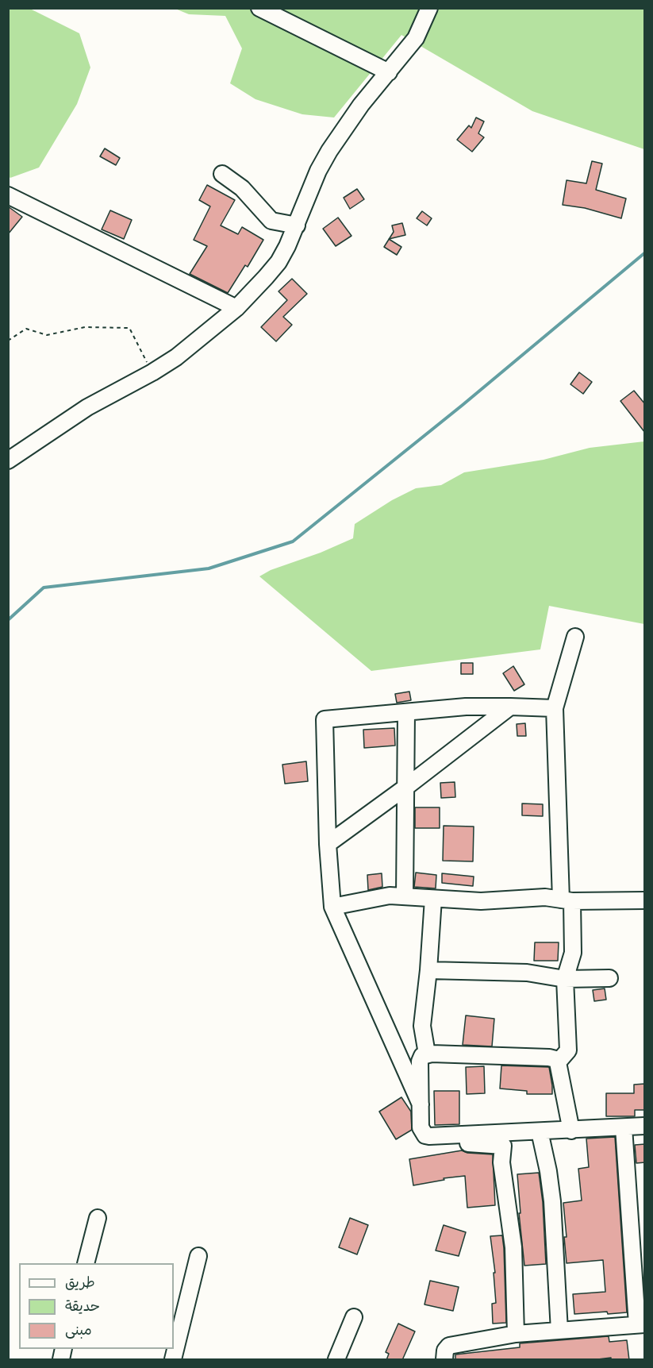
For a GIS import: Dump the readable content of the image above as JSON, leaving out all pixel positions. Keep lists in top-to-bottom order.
{
  "legend": ["طريق", "حديقة", "مبنى"]
}
